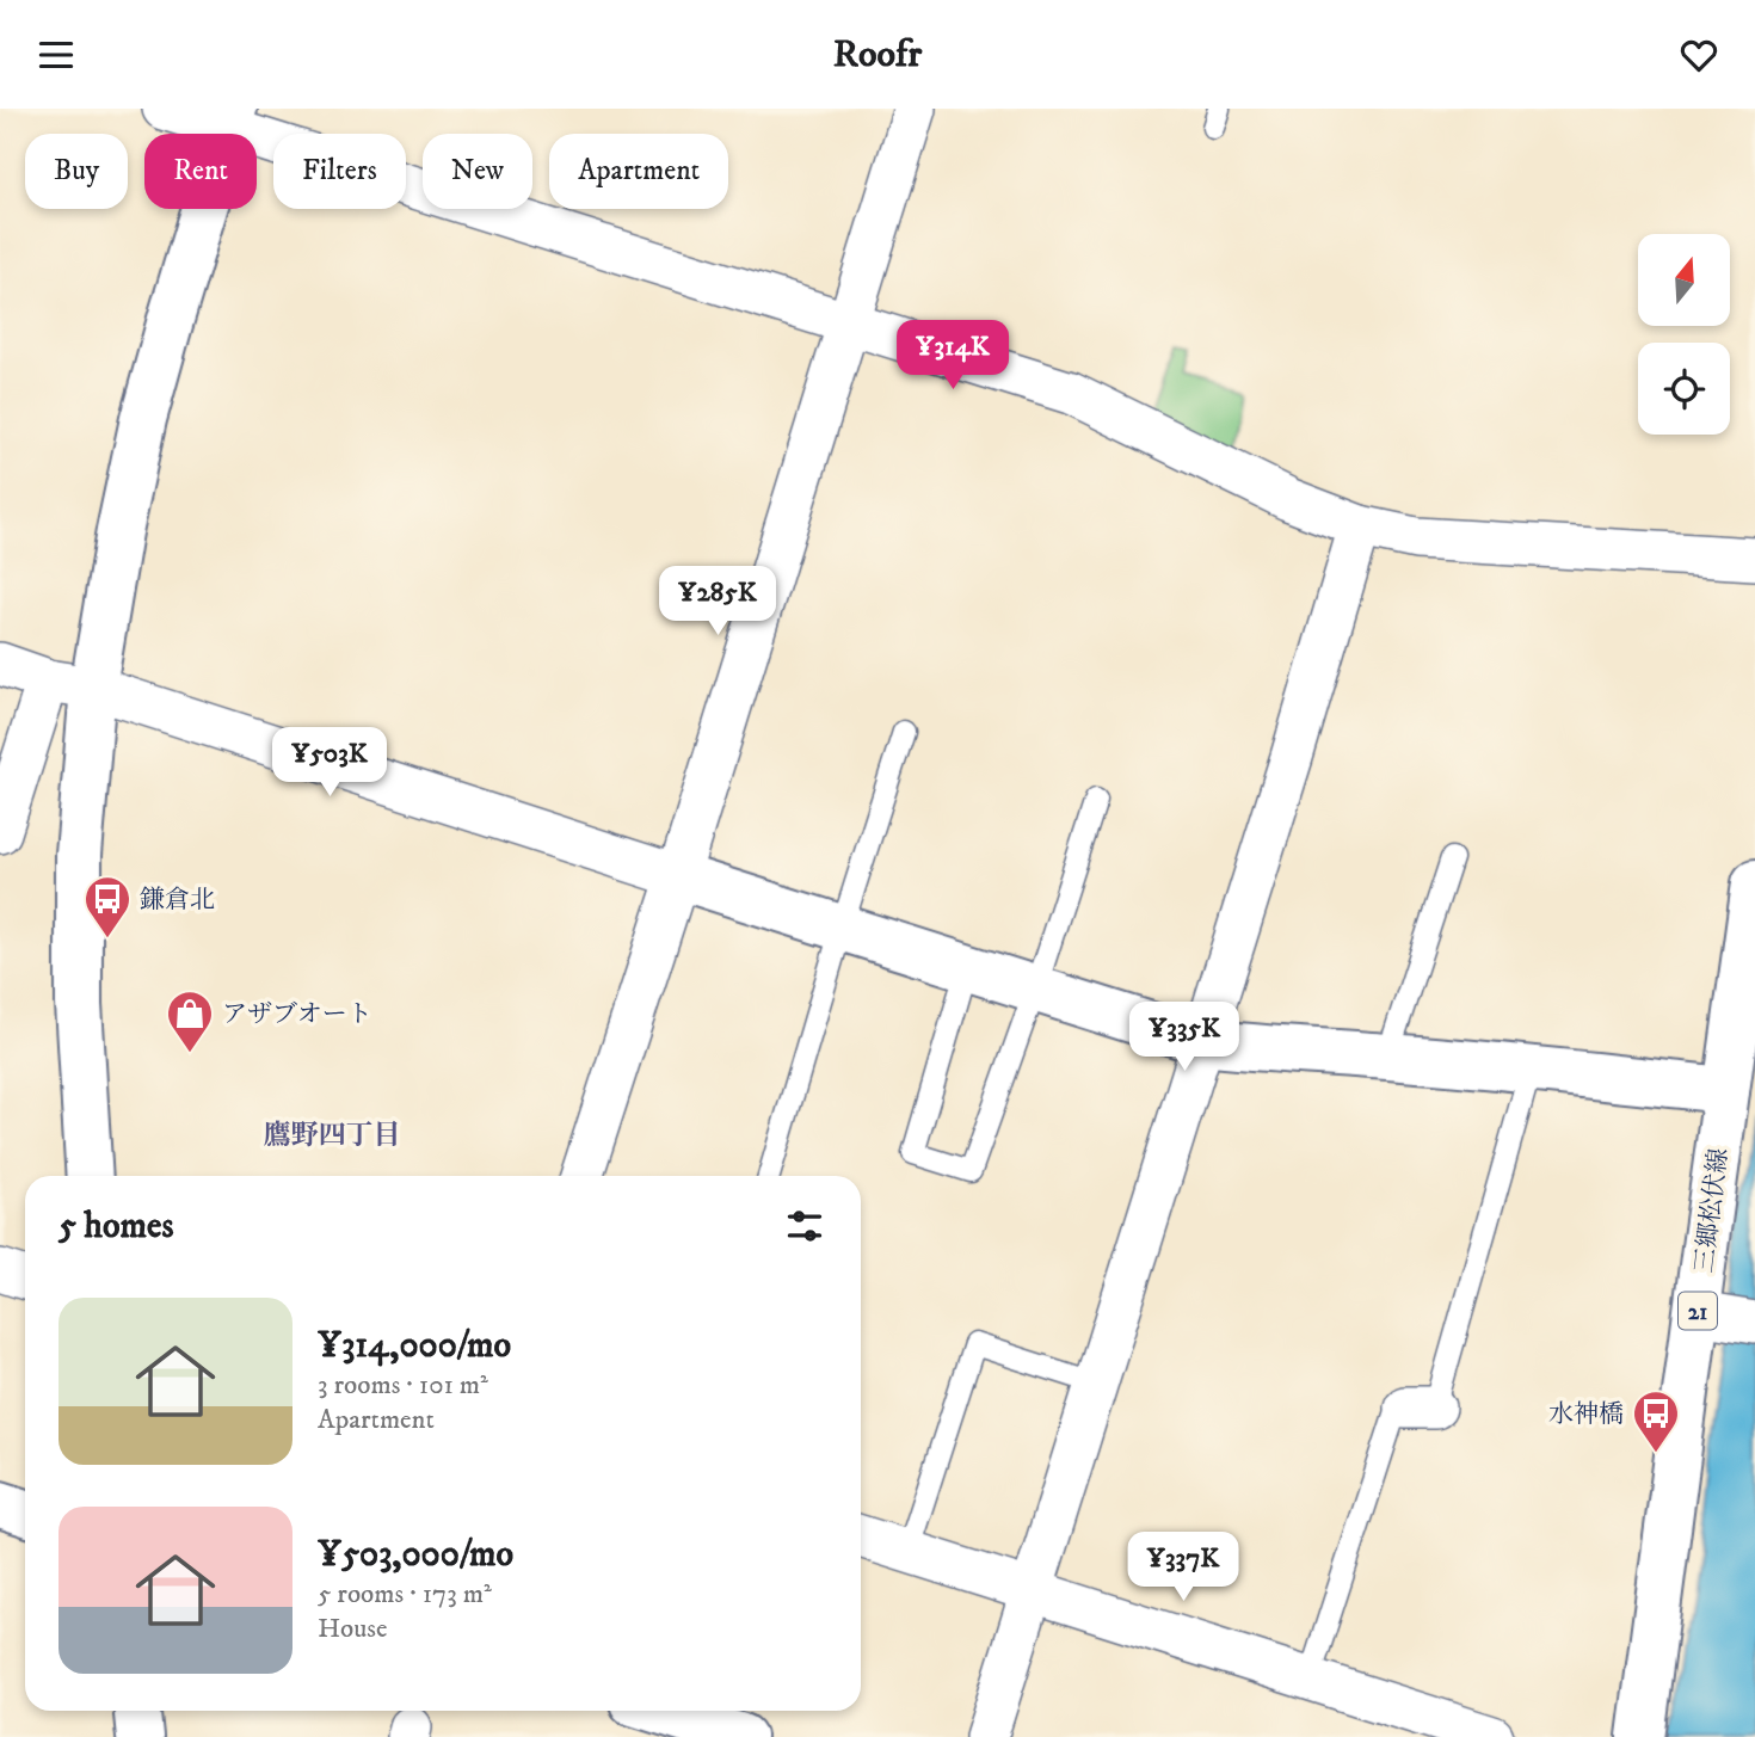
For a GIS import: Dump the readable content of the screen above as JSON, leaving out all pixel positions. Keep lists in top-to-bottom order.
{
  "streets": {
    "street": ["三郷松伏線", "21"]
  },
  "districts": ["鷹野四丁目"],
  "places": {
    "bus stop": ["鎌倉北", "水神橋"],
    "shop": ["アザブオート"]
  },
  "north": "top",
  "page": {
    "header": "Roofr",
    "chip": [
      "Buy",
      "Rent",
      "Filters",
      "New",
      "Apartment"
    ],
    "price": [
      "¥314K",
      "¥285K",
      "¥503K",
      "¥335K",
      "¥337K"
    ],
    "heading": "5 homes",
    "list": [
      {
        "name": "¥314,000/mo",
        "note": "3 rooms · 101 m² · Apartment"
      },
      {
        "name": "¥503,000/mo",
        "note": "5 rooms · 173 m² · House"
      }
    ]
  }
}
